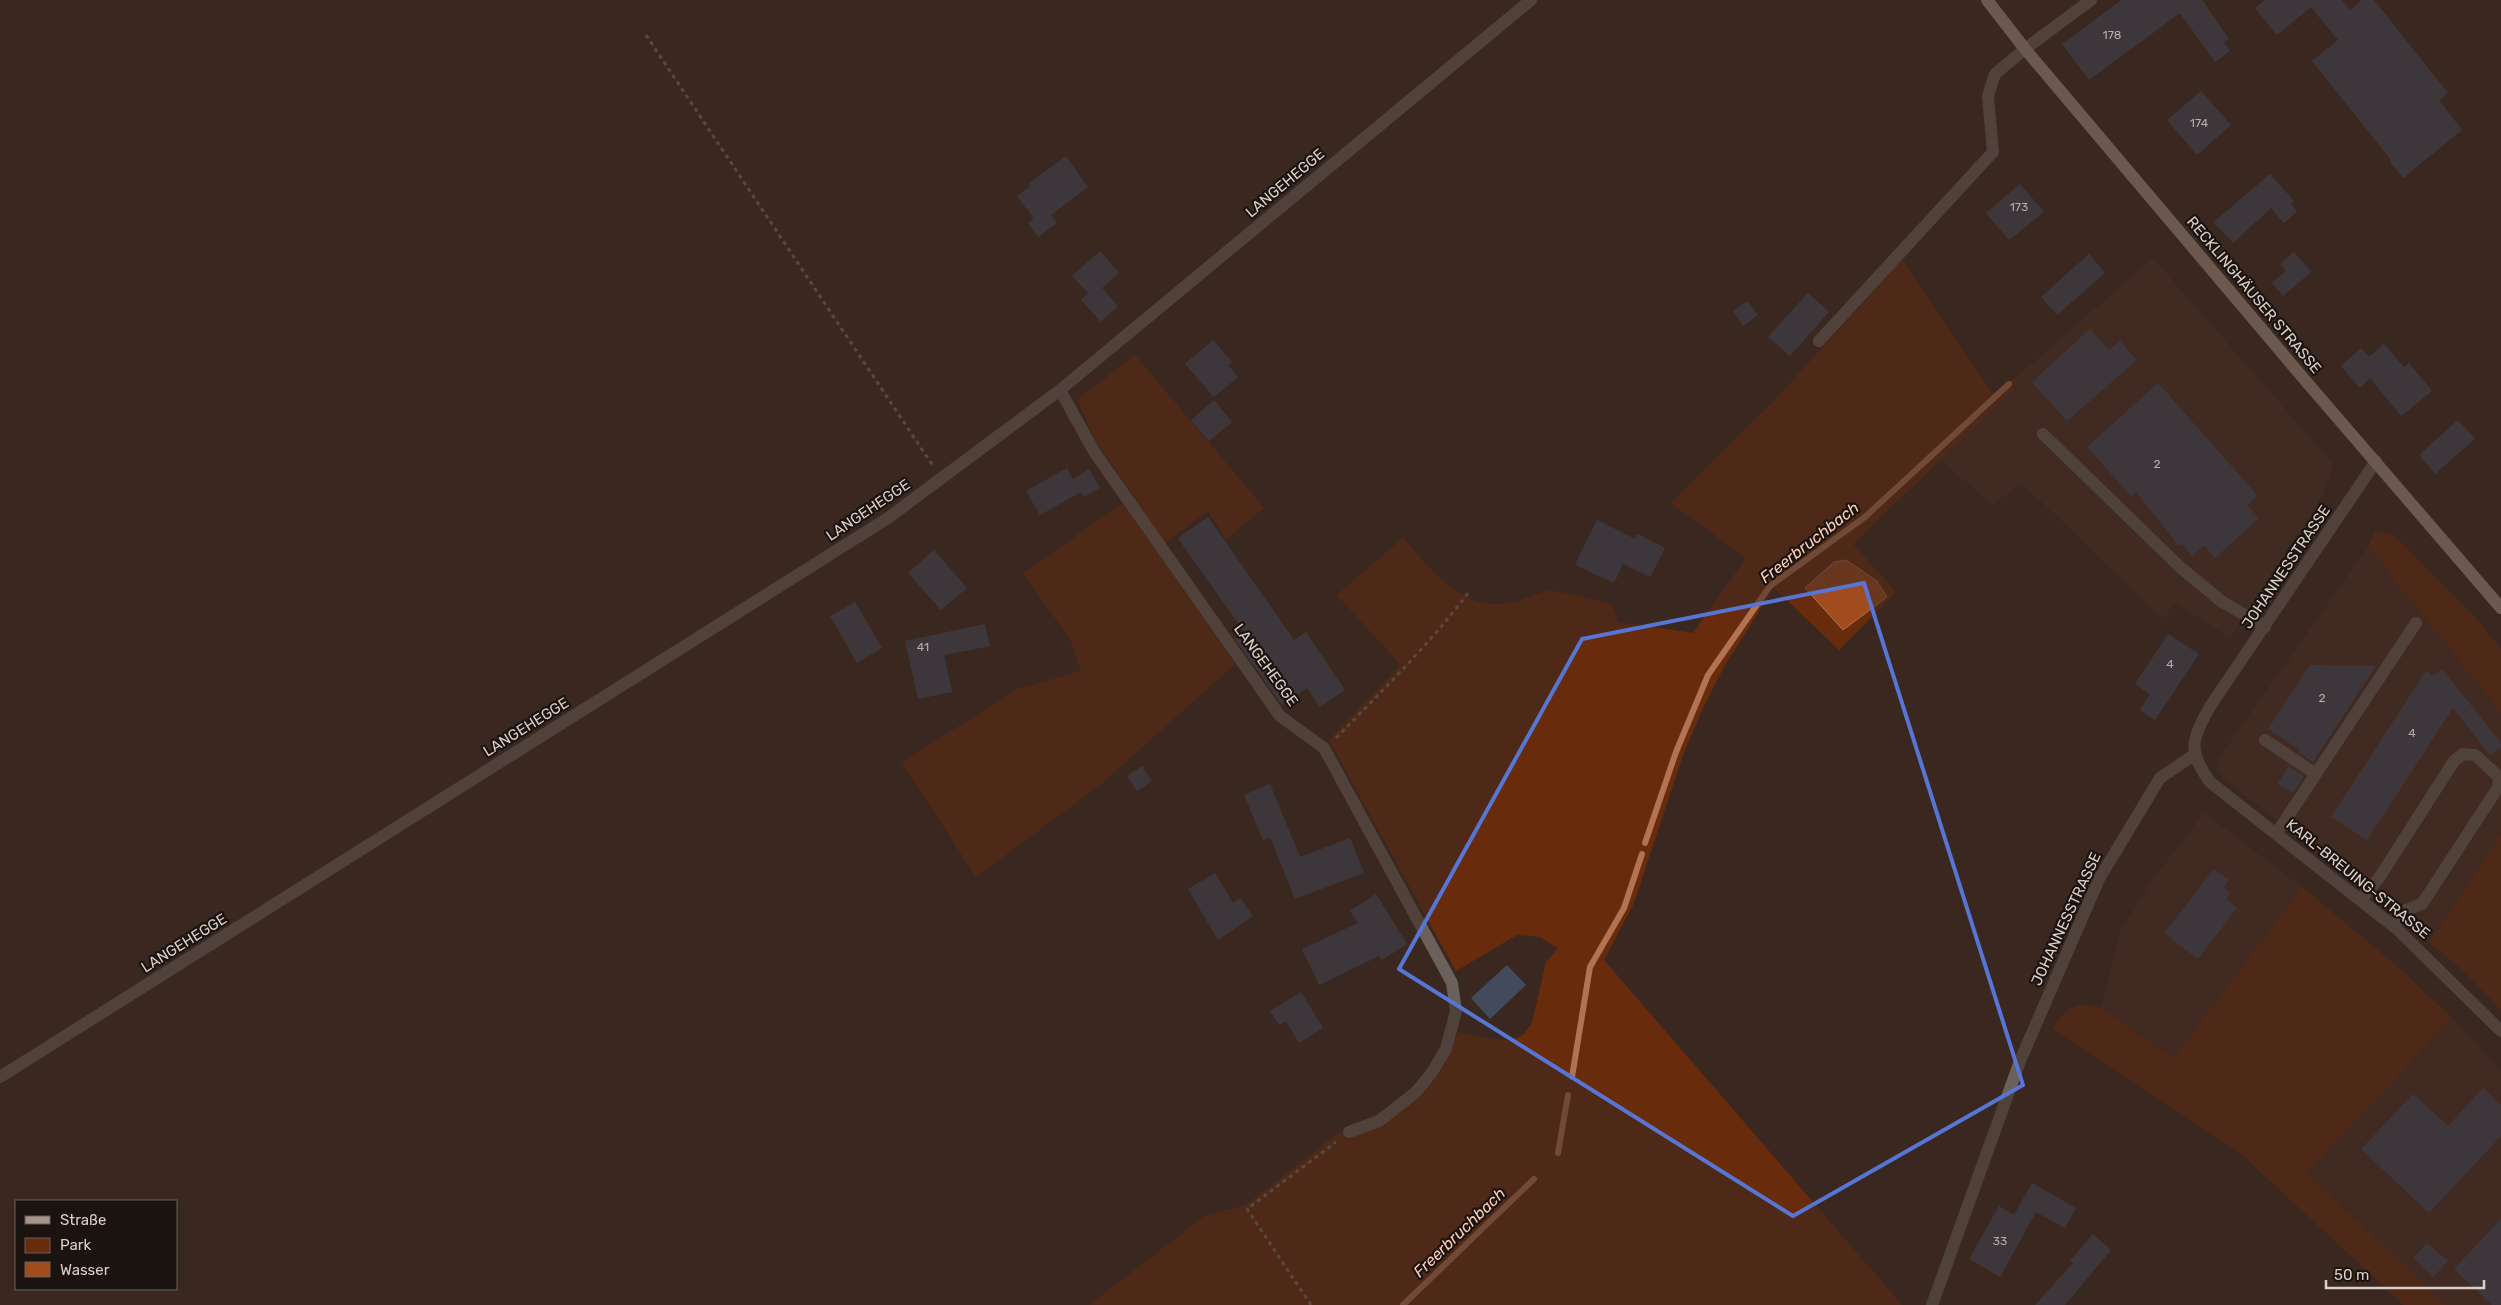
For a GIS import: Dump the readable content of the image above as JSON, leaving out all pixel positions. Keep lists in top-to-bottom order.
{
  "streets": {
    "main road": ["RECKLINGHÄUSER STRASSE"],
    "street": ["LANGEHEGGE", "JOHANNESSTRASSE", "KARL-BREUING-STRASSE"]
  },
  "crossings": [
    ["RECKLINGHÄUSER STRASSE", "JOHANNESSTRASSE"],
    ["JOHANNESSTRASSE", "KARL-BREUING-STRASSE"]
  ],
  "water": ["Freerbruchbach"],
  "house_numbers": [
    "178",
    "174",
    "173",
    "2",
    "41",
    "4",
    "2",
    "4",
    "33"
  ],
  "legend": ["Straße", "Park", "Wasser"],
  "scale_bar": "50 m"
}
